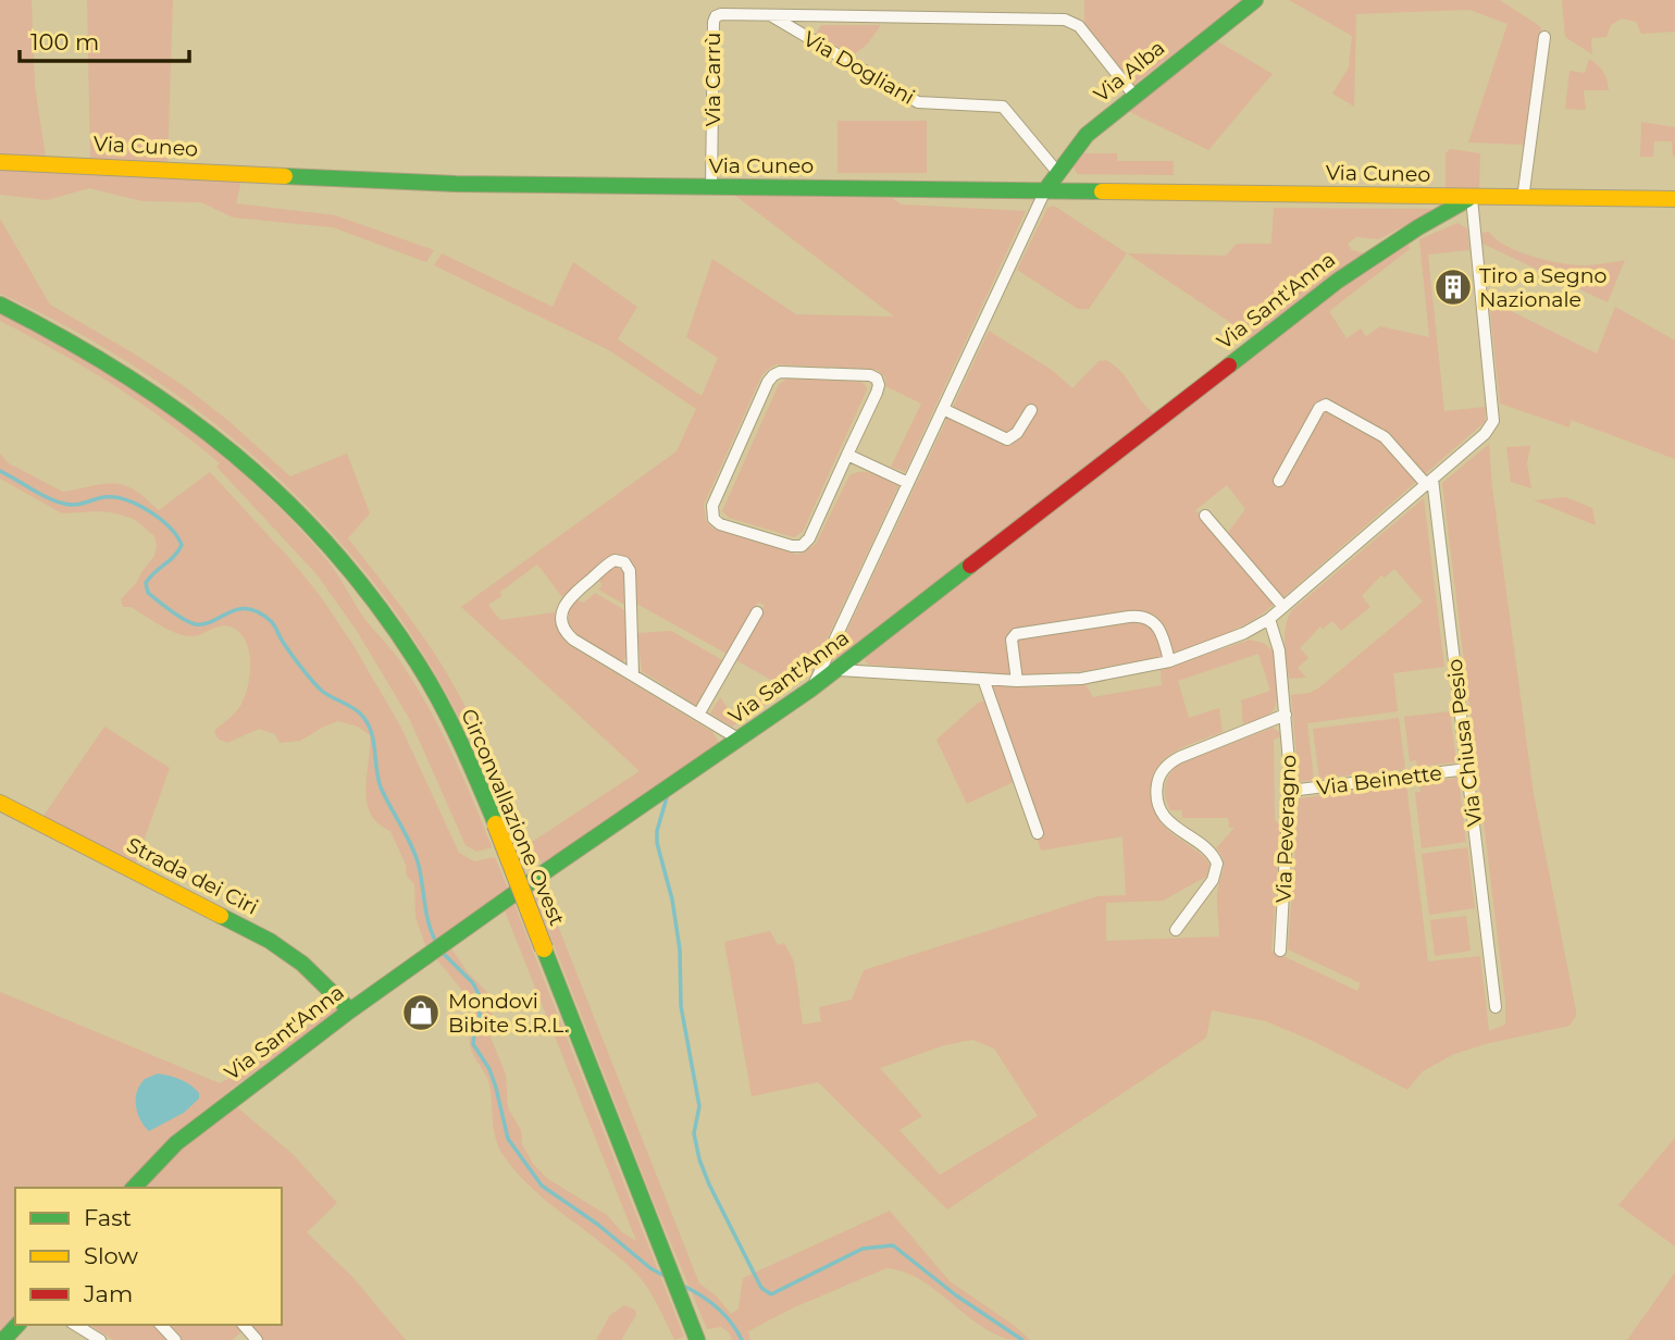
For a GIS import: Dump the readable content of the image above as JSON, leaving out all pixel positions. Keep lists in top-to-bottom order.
{
  "streets": {
    "main road": [
      "Via Alba",
      "Via Cuneo",
      "Via Sant'Anna",
      "Circonvallazione Ovest",
      "Strada dei Ciri"
    ],
    "street": [
      "Via Dogliani",
      "Via Carrù",
      "Via Chiusa Pesio",
      "Via Beinette",
      "Via Peveragno"
    ]
  },
  "crossings": [
    ["Via Dogliani", "Via Alba"],
    ["Via Dogliani", "Via Carrù"],
    ["Via Alba", "Via Cuneo"],
    ["Via Carrù", "Via Cuneo"],
    ["Via Cuneo", "Via Sant'Anna"],
    ["Via Sant'Anna", "Strada dei Ciri"],
    ["Via Chiusa Pesio", "Via Beinette"],
    ["Via Beinette", "Via Peveragno"]
  ],
  "places": {
    "building": ["Tiro a Segno Nazionale"],
    "shop": ["Mondovi Bibite S.R.L."]
  },
  "legend": ["Fast", "Slow", "Jam"],
  "scale_bar": "100 m"
}
